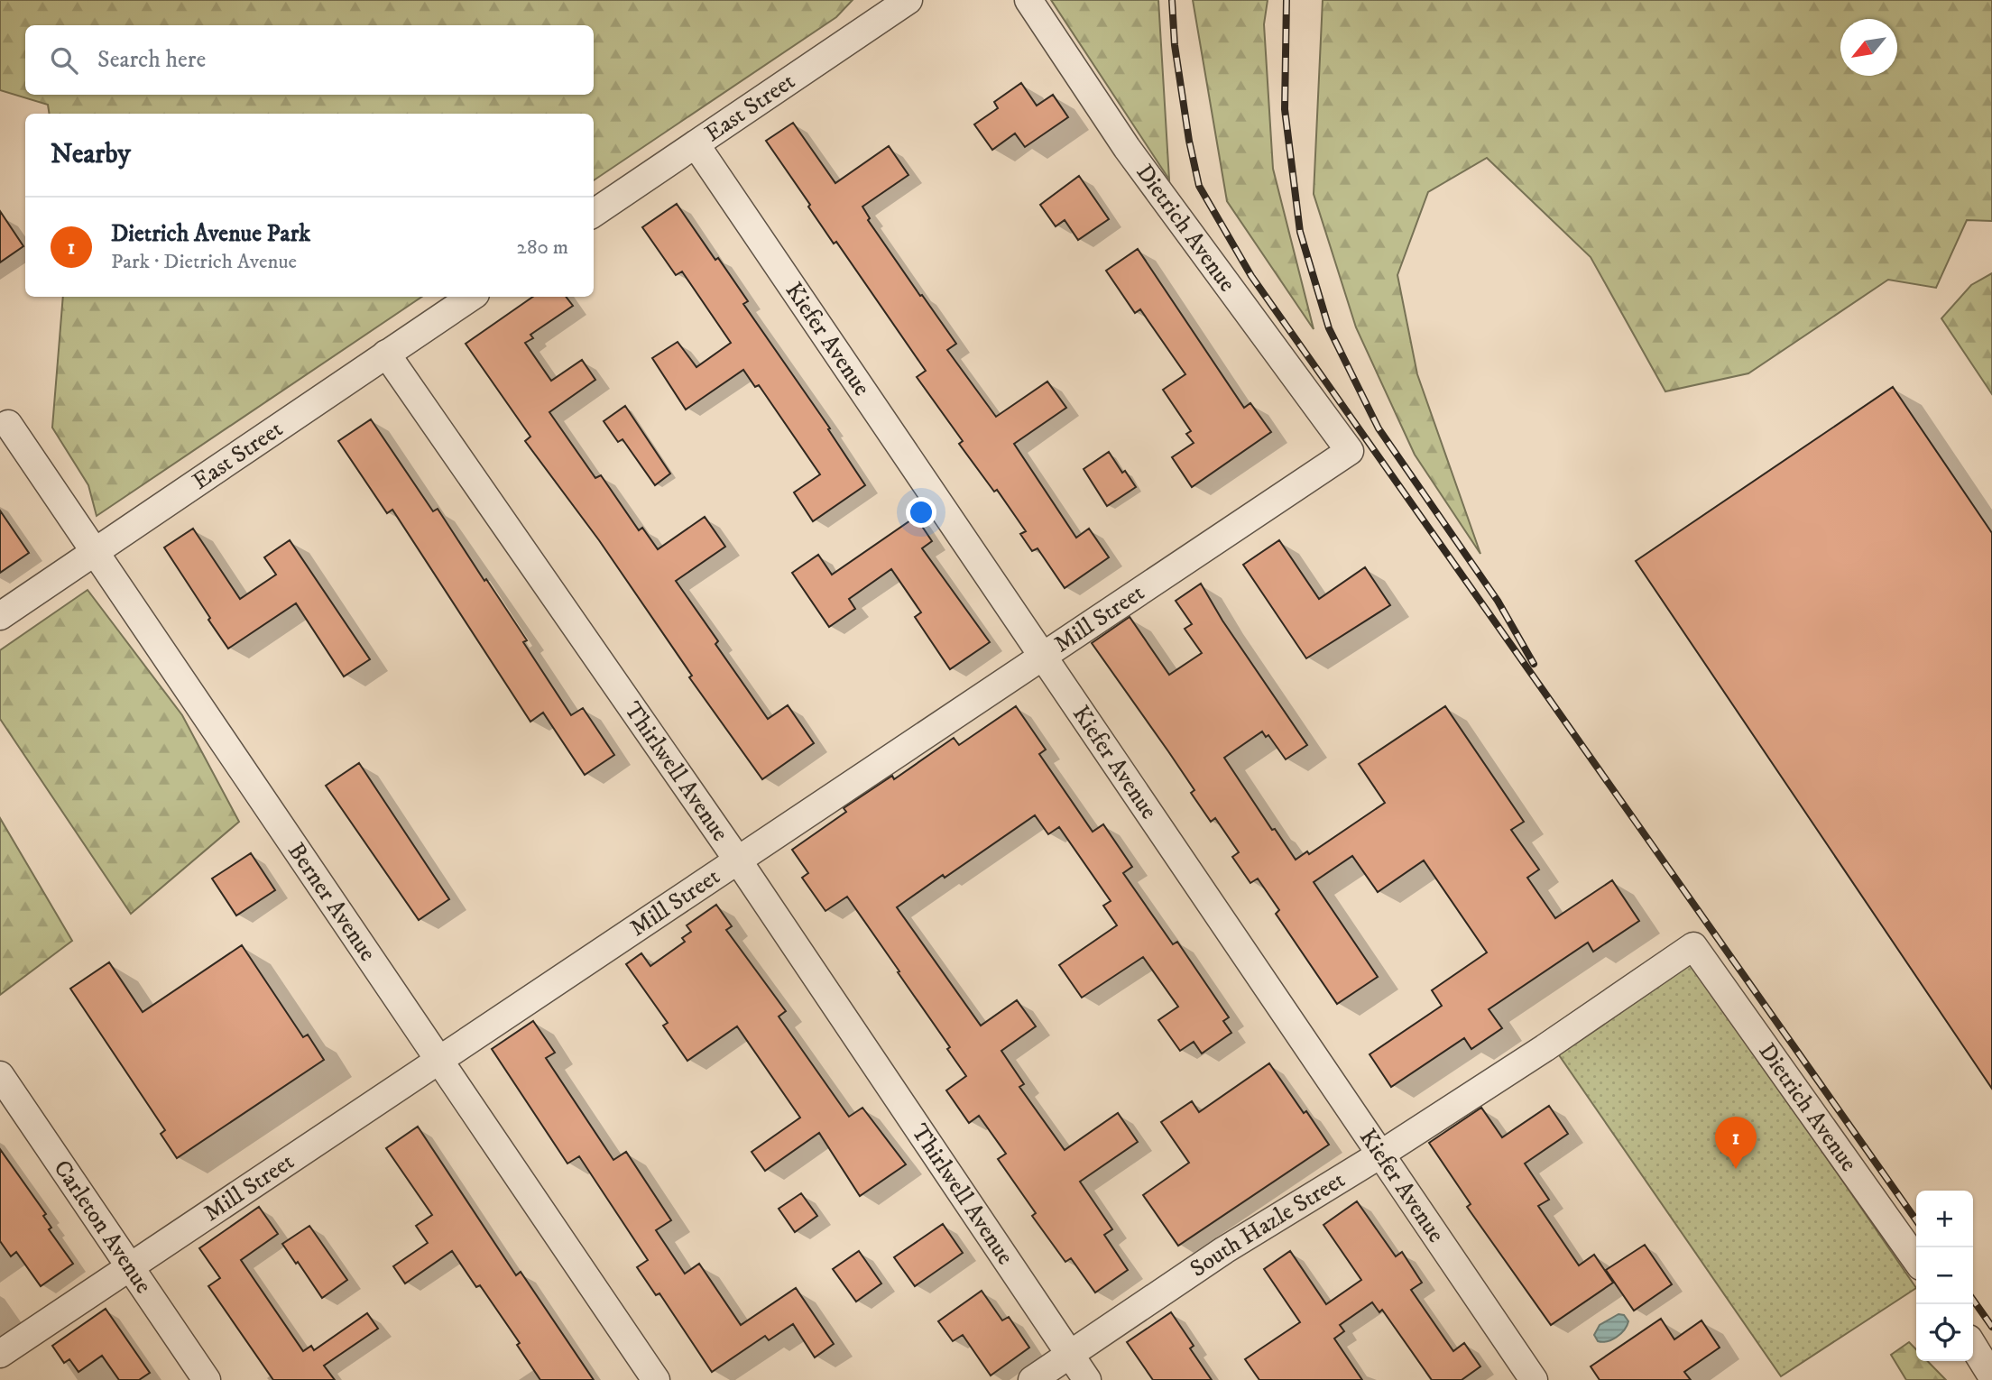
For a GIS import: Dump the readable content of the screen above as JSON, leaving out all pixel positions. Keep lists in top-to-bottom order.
{
  "streets": {
    "street": [
      "East Street",
      "Dietrich Avenue",
      "Kiefer Avenue",
      "Mill Street",
      "Thirlwell Avenue",
      "Berner Avenue",
      "South Hazle Street",
      "Carleton Avenue"
    ]
  },
  "crossings": [
    ["East Street", "Kiefer Avenue"],
    ["East Street", "Thirlwell Avenue"],
    ["East Street", "Berner Avenue"],
    ["Dietrich Avenue", "Mill Street"],
    ["Dietrich Avenue", "South Hazle Street"],
    ["Kiefer Avenue", "Mill Street"],
    ["Kiefer Avenue", "South Hazle Street"],
    ["Mill Street", "Thirlwell Avenue"],
    ["Mill Street", "Berner Avenue"],
    ["Mill Street", "Carleton Avenue"],
    ["Thirlwell Avenue", "South Hazle Street"]
  ],
  "north": "bottom left",
  "page": {
    "search": "Search here",
    "heading": "Nearby",
    "list": [
      {
        "mark": "1",
        "name": "Dietrich Avenue Park",
        "note": "Park · Dietrich Avenue",
        "value": "280 m"
      }
    ],
    "pins": "1",
    "map_buttons": ["+", "−"]
  }
}
